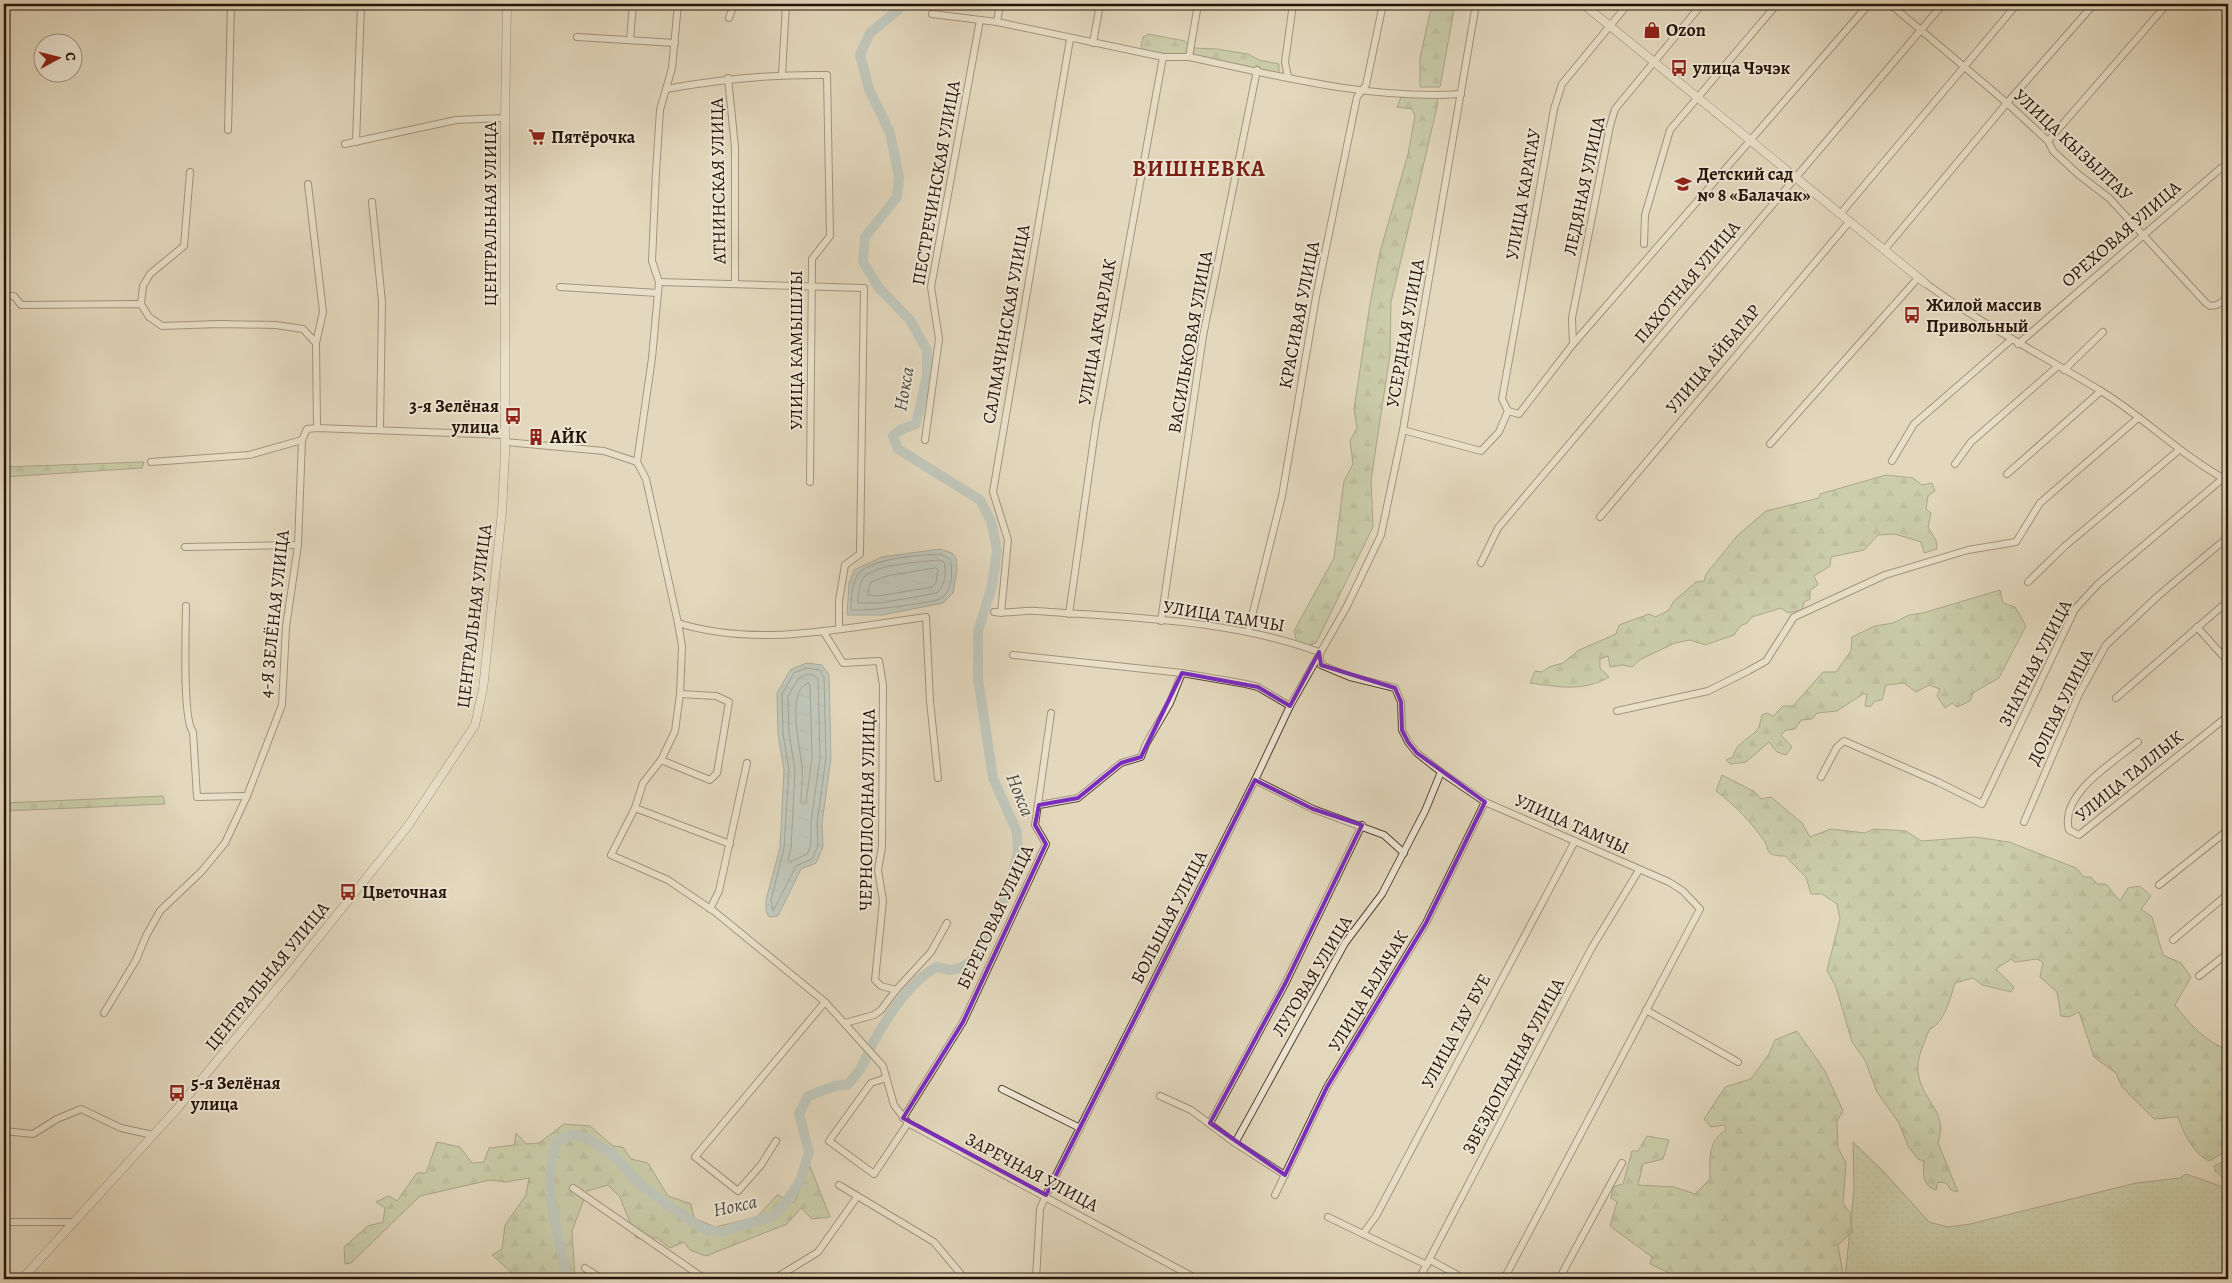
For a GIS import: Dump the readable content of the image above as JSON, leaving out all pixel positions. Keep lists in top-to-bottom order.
{
  "streets": {
    "street": [
      "УЛИЦА КЫЗЫЛТАУ",
      "АТНИНСКАЯ УЛИЦА",
      "ПЕСТРЕЧИНСКАЯ УЛИЦА",
      "ЛЕДЯНАЯ УЛИЦА",
      "УЛИЦА КАРАТАУ",
      "ЦЕНТРАЛЬНАЯ УЛИЦА",
      "ОРЕХОВАЯ УЛИЦА",
      "ПАХОТНАЯ УЛИЦА",
      "КРАСИВАЯ УЛИЦА",
      "САЛМАЧИНСКАЯ УЛИЦА",
      "УЛИЦА АКЧАРЛАК",
      "УСЕРДНАЯ УЛИЦА",
      "ВАСИЛЬКОВАЯ УЛИЦА",
      "УЛИЦА КАМЫШЛЫ",
      "УЛИЦА АЙБАГАР",
      "4-Я ЗЕЛЁНАЯ УЛИЦА",
      "УЛИЦА ТАМЧЫ",
      "ЗНАТНАЯ УЛИЦА",
      "ДОЛГАЯ УЛИЦА",
      "УЛИЦА ТАЛЛЫК",
      "ЧЕРНОПЛОДНАЯ УЛИЦА",
      "БЕРЕГОВАЯ УЛИЦА",
      "БОЛЬШАЯ УЛИЦА",
      "ЛУГОВАЯ УЛИЦА",
      "УЛИЦА БАЛАЧАК",
      "УЛИЦА ТАУ БУЕ",
      "ЗВЕЗДОПАДНАЯ УЛИЦА",
      "ЗАРЕЧНАЯ УЛИЦА"
    ]
  },
  "crossings": [
    ["УЛИЦА КЫЗЫЛТАУ", "ОРЕХОВАЯ УЛИЦА"],
    ["УЛИЦА КЫЗЫЛТАУ", "ПАХОТНАЯ УЛИЦА"],
    ["КРАСИВАЯ УЛИЦА", "УЛИЦА ТАМЧЫ"],
    ["САЛМАЧИНСКАЯ УЛИЦА", "УЛИЦА ТАМЧЫ"],
    ["УЛИЦА АКЧАРЛАК", "УЛИЦА ТАМЧЫ"],
    ["УСЕРДНАЯ УЛИЦА", "УЛИЦА ТАМЧЫ"],
    ["УСЕРДНАЯ УЛИЦА", "БОЛЬШАЯ УЛИЦА"],
    ["ВАСИЛЬКОВАЯ УЛИЦА", "УЛИЦА ТАМЧЫ"],
    ["УЛИЦА ТАМЧЫ", "БОЛЬШАЯ УЛИЦА"],
    ["УЛИЦА ТАМЧЫ", "ЛУГОВАЯ УЛИЦА"],
    ["УЛИЦА ТАМЧЫ", "УЛИЦА БАЛАЧАК"],
    ["УЛИЦА ТАМЧЫ", "УЛИЦА ТАУ БУЕ"],
    ["УЛИЦА ТАМЧЫ", "ЗВЕЗДОПАДНАЯ УЛИЦА"],
    ["БЕРЕГОВАЯ УЛИЦА", "ЗАРЕЧНАЯ УЛИЦА"],
    ["БОЛЬШАЯ УЛИЦА", "ЗАРЕЧНАЯ УЛИЦА"]
  ],
  "districts": ["ВИШНЕВКА"],
  "water": ["Нокса"],
  "places": {
    "shop": ["Ozon"],
    "bus stop": [
      "улица Чэчэк",
      "Жилой массив Привольный",
      "3-я Зелёная улица",
      "Цветочная",
      "5-я Зелёная улица"
    ],
    "supermarket": ["Пятёрочка"],
    "school or university": ["Детский сад № 8 «Балачак»"],
    "building": ["АЙК"]
  },
  "north": "right"
}
